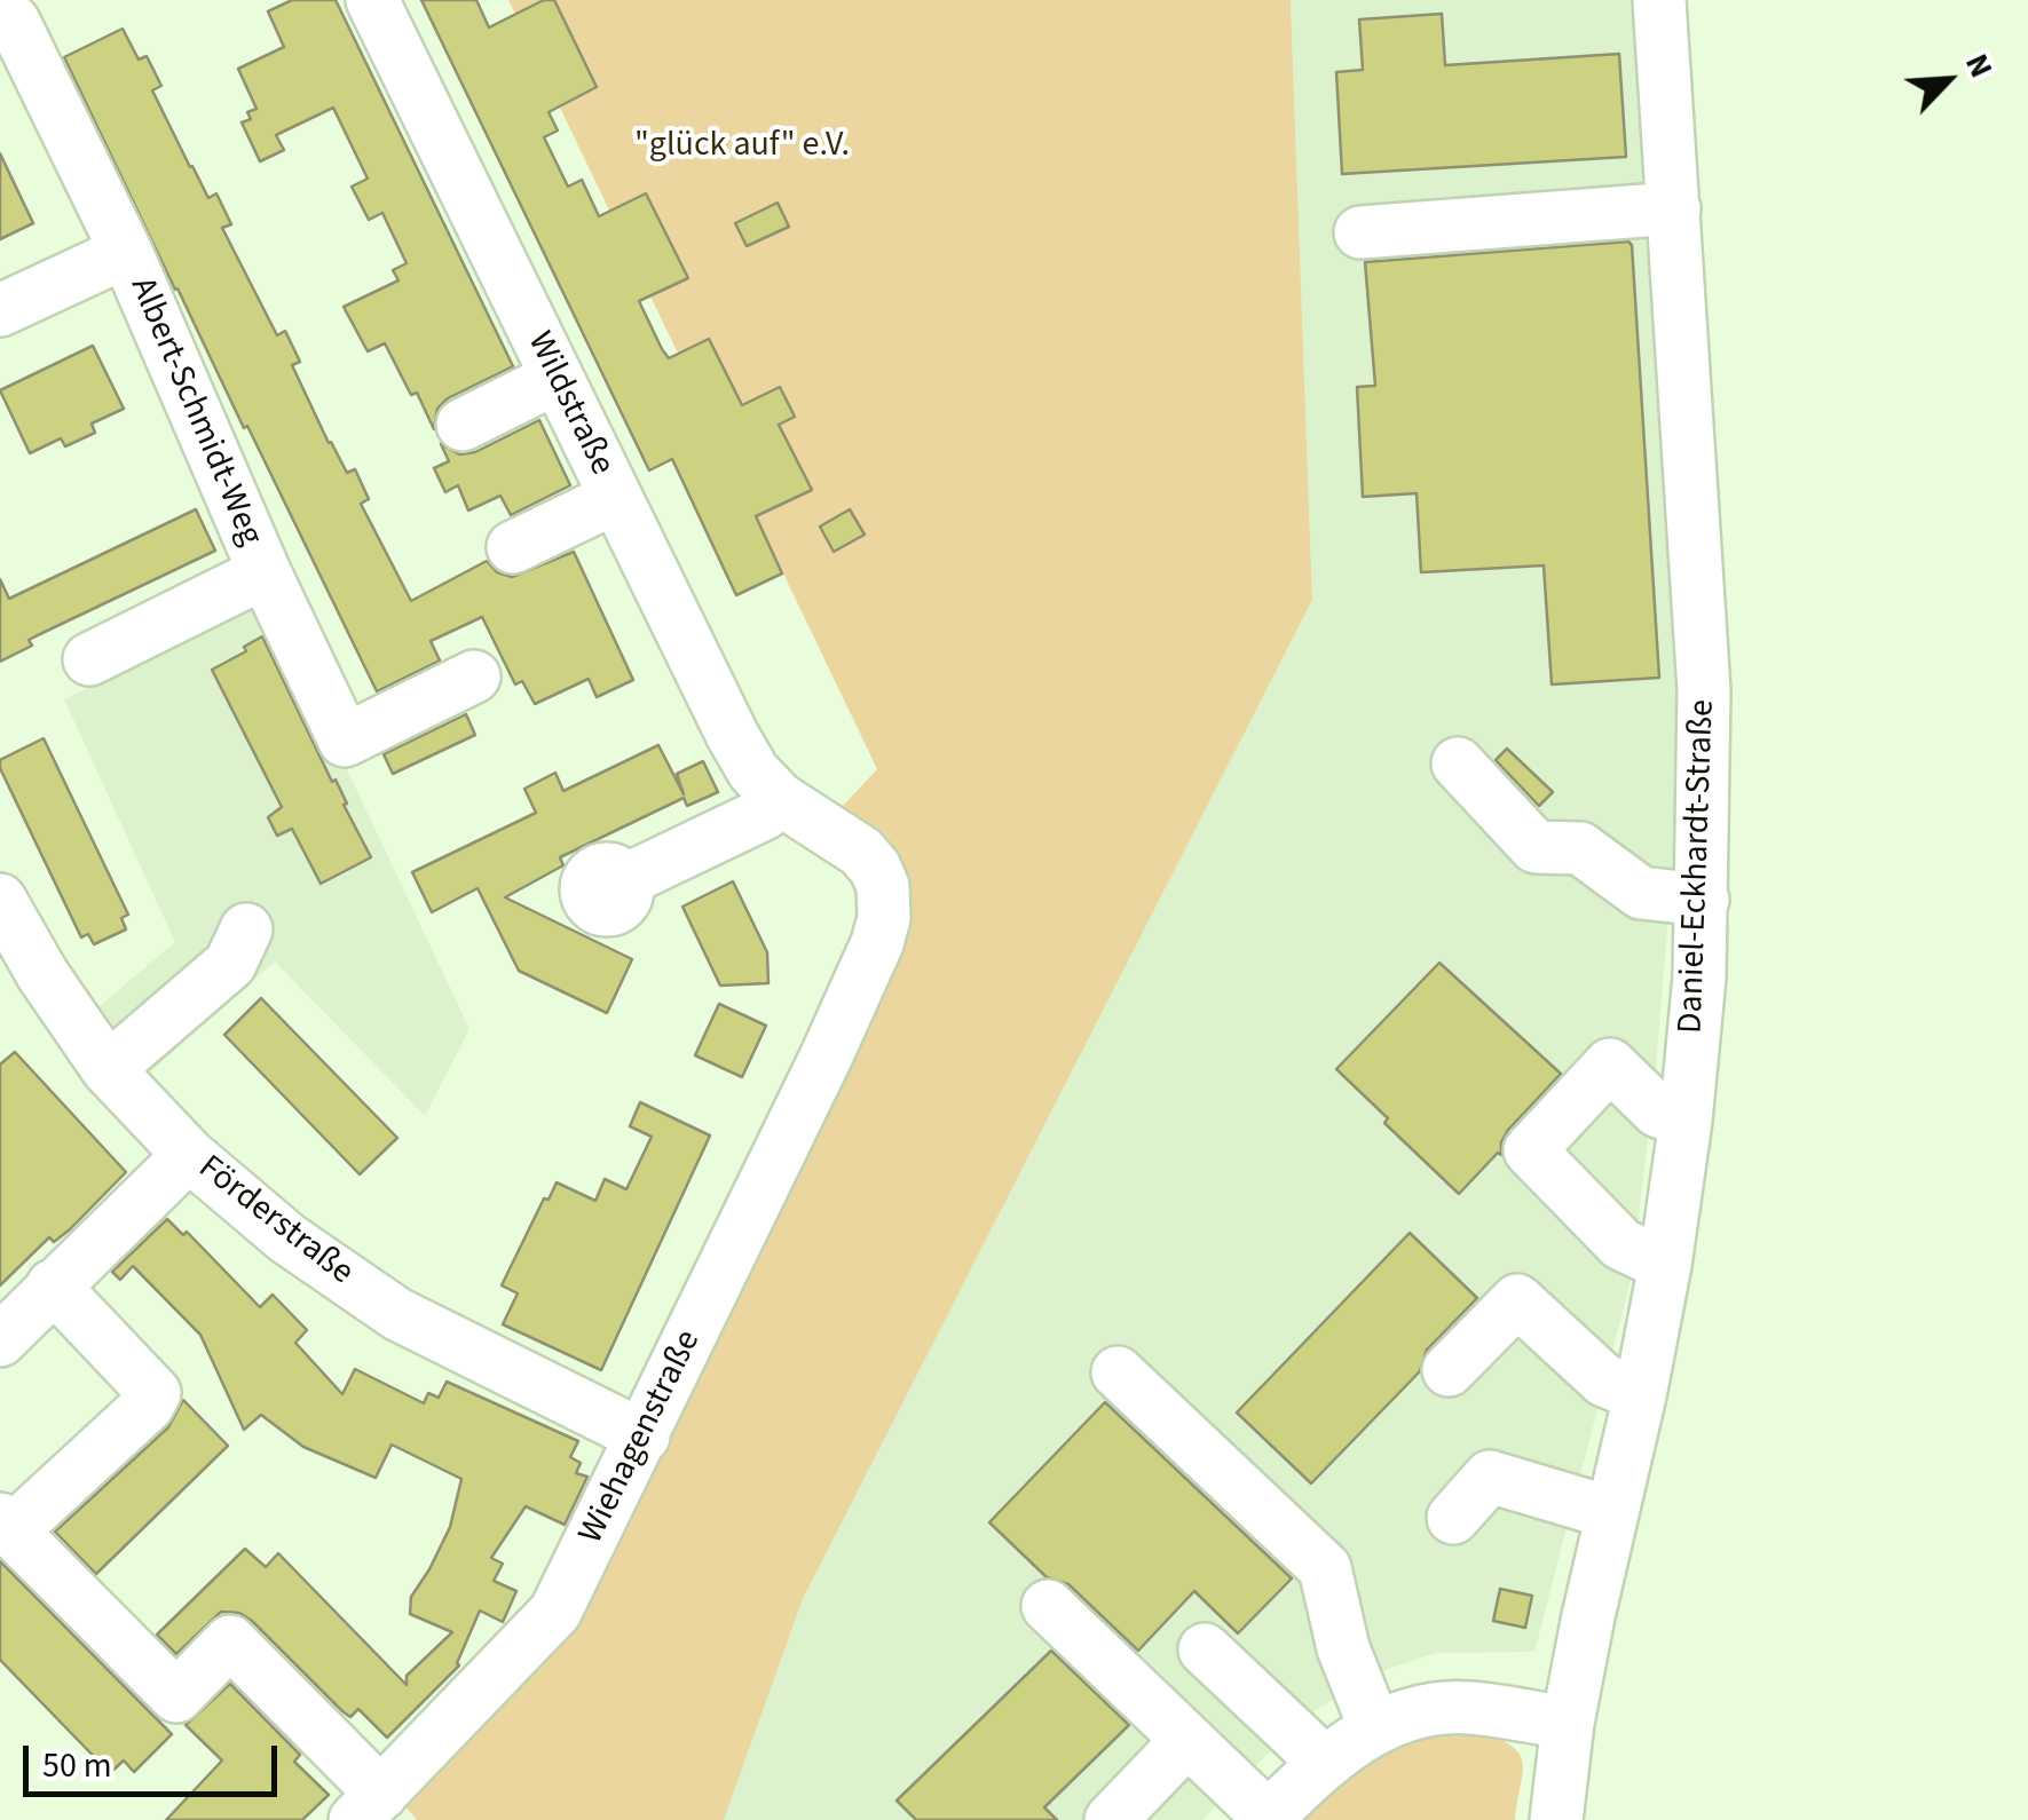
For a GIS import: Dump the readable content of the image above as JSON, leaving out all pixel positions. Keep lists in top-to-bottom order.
{
  "streets": {
    "street": [
      "Wildstraße",
      "Albert-Schmidt-Weg",
      "Daniel-Eckhardt-Straße",
      "Förderstraße",
      "Wiehagenstraße"
    ]
  },
  "crossings": [
    ["Wildstraße", "Wiehagenstraße"],
    ["Förderstraße", "Wiehagenstraße"]
  ],
  "parks": ["\"glück auf\" e.V."],
  "scale_bar": "50 m",
  "north": "top right"
}
